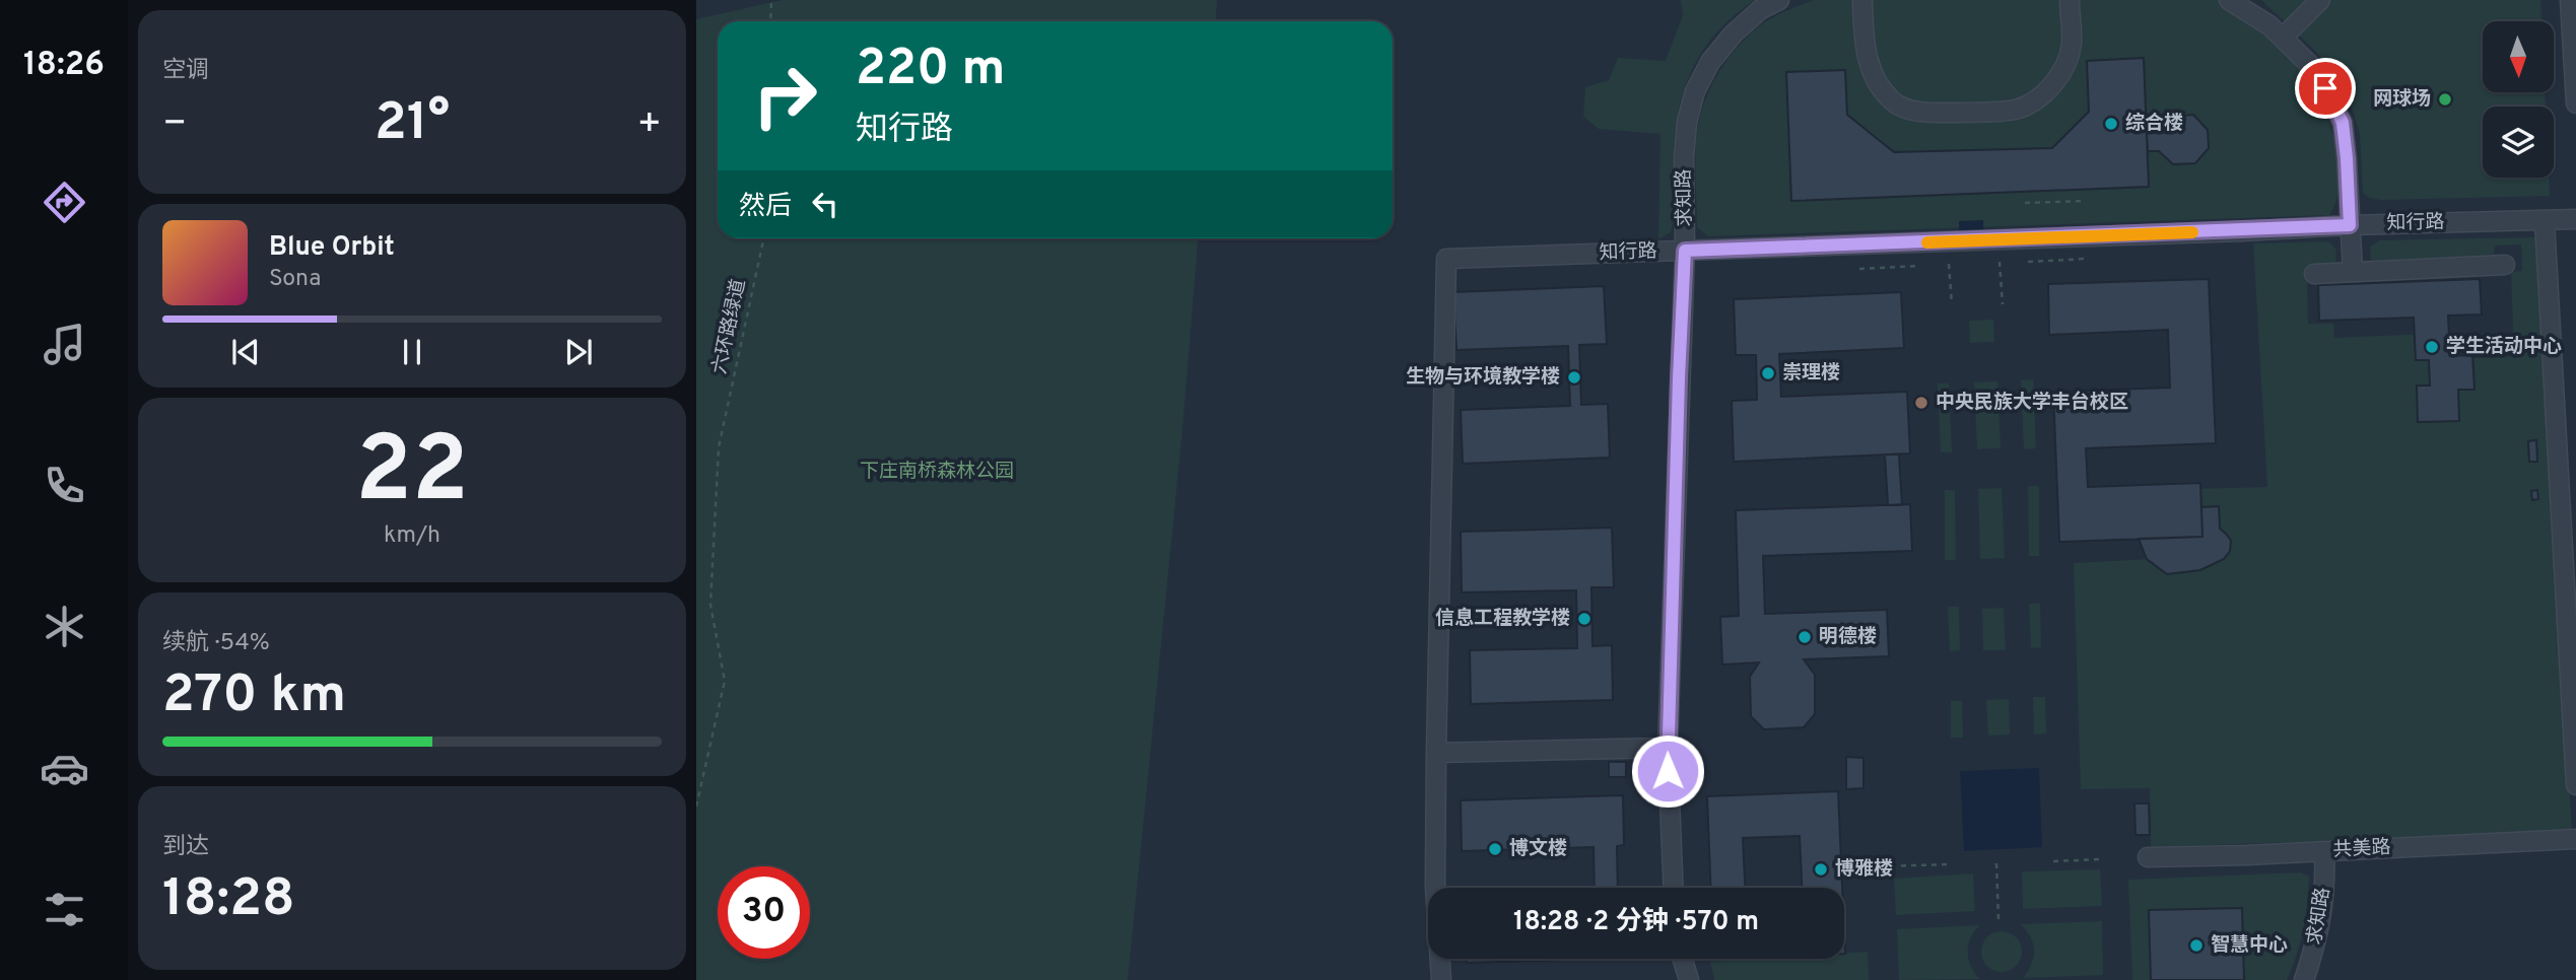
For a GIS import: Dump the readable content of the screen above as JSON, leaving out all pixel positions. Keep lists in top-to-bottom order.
{
  "streets": {
    "street": ["求知路", "知行路", "共美路"],
    "path": ["六环路绿道"]
  },
  "crossings": [
    ["求知路", "知行路"],
    ["求知路", "共美路"]
  ],
  "parks": ["下庄南桥森林公园"],
  "places": [
    "网球场",
    "综合楼",
    "学生活动中心",
    "崇理楼",
    "生物与环境教学楼",
    "中央民族大学丰台校区",
    "信息工程教学楼",
    "明德楼",
    "博文楼",
    "博雅楼",
    "智慧中心"
  ],
  "north": "bottom",
  "page": {
    "tabs": "18:26",
    "tile": [
      "空调",
      ["22", "km/h"],
      ["续航 · 54%", "270 km"],
      ["到达", "18:28"]
    ],
    "turn": ["220 m", "知行路"],
    "heat": ["−", "21°", "+"],
    "then": "然后",
    "song": ["Blue Orbit", "Sona"],
    "limit": "30",
    "trip": "18:28 · 2 分钟 · 570 m"
  }
}
